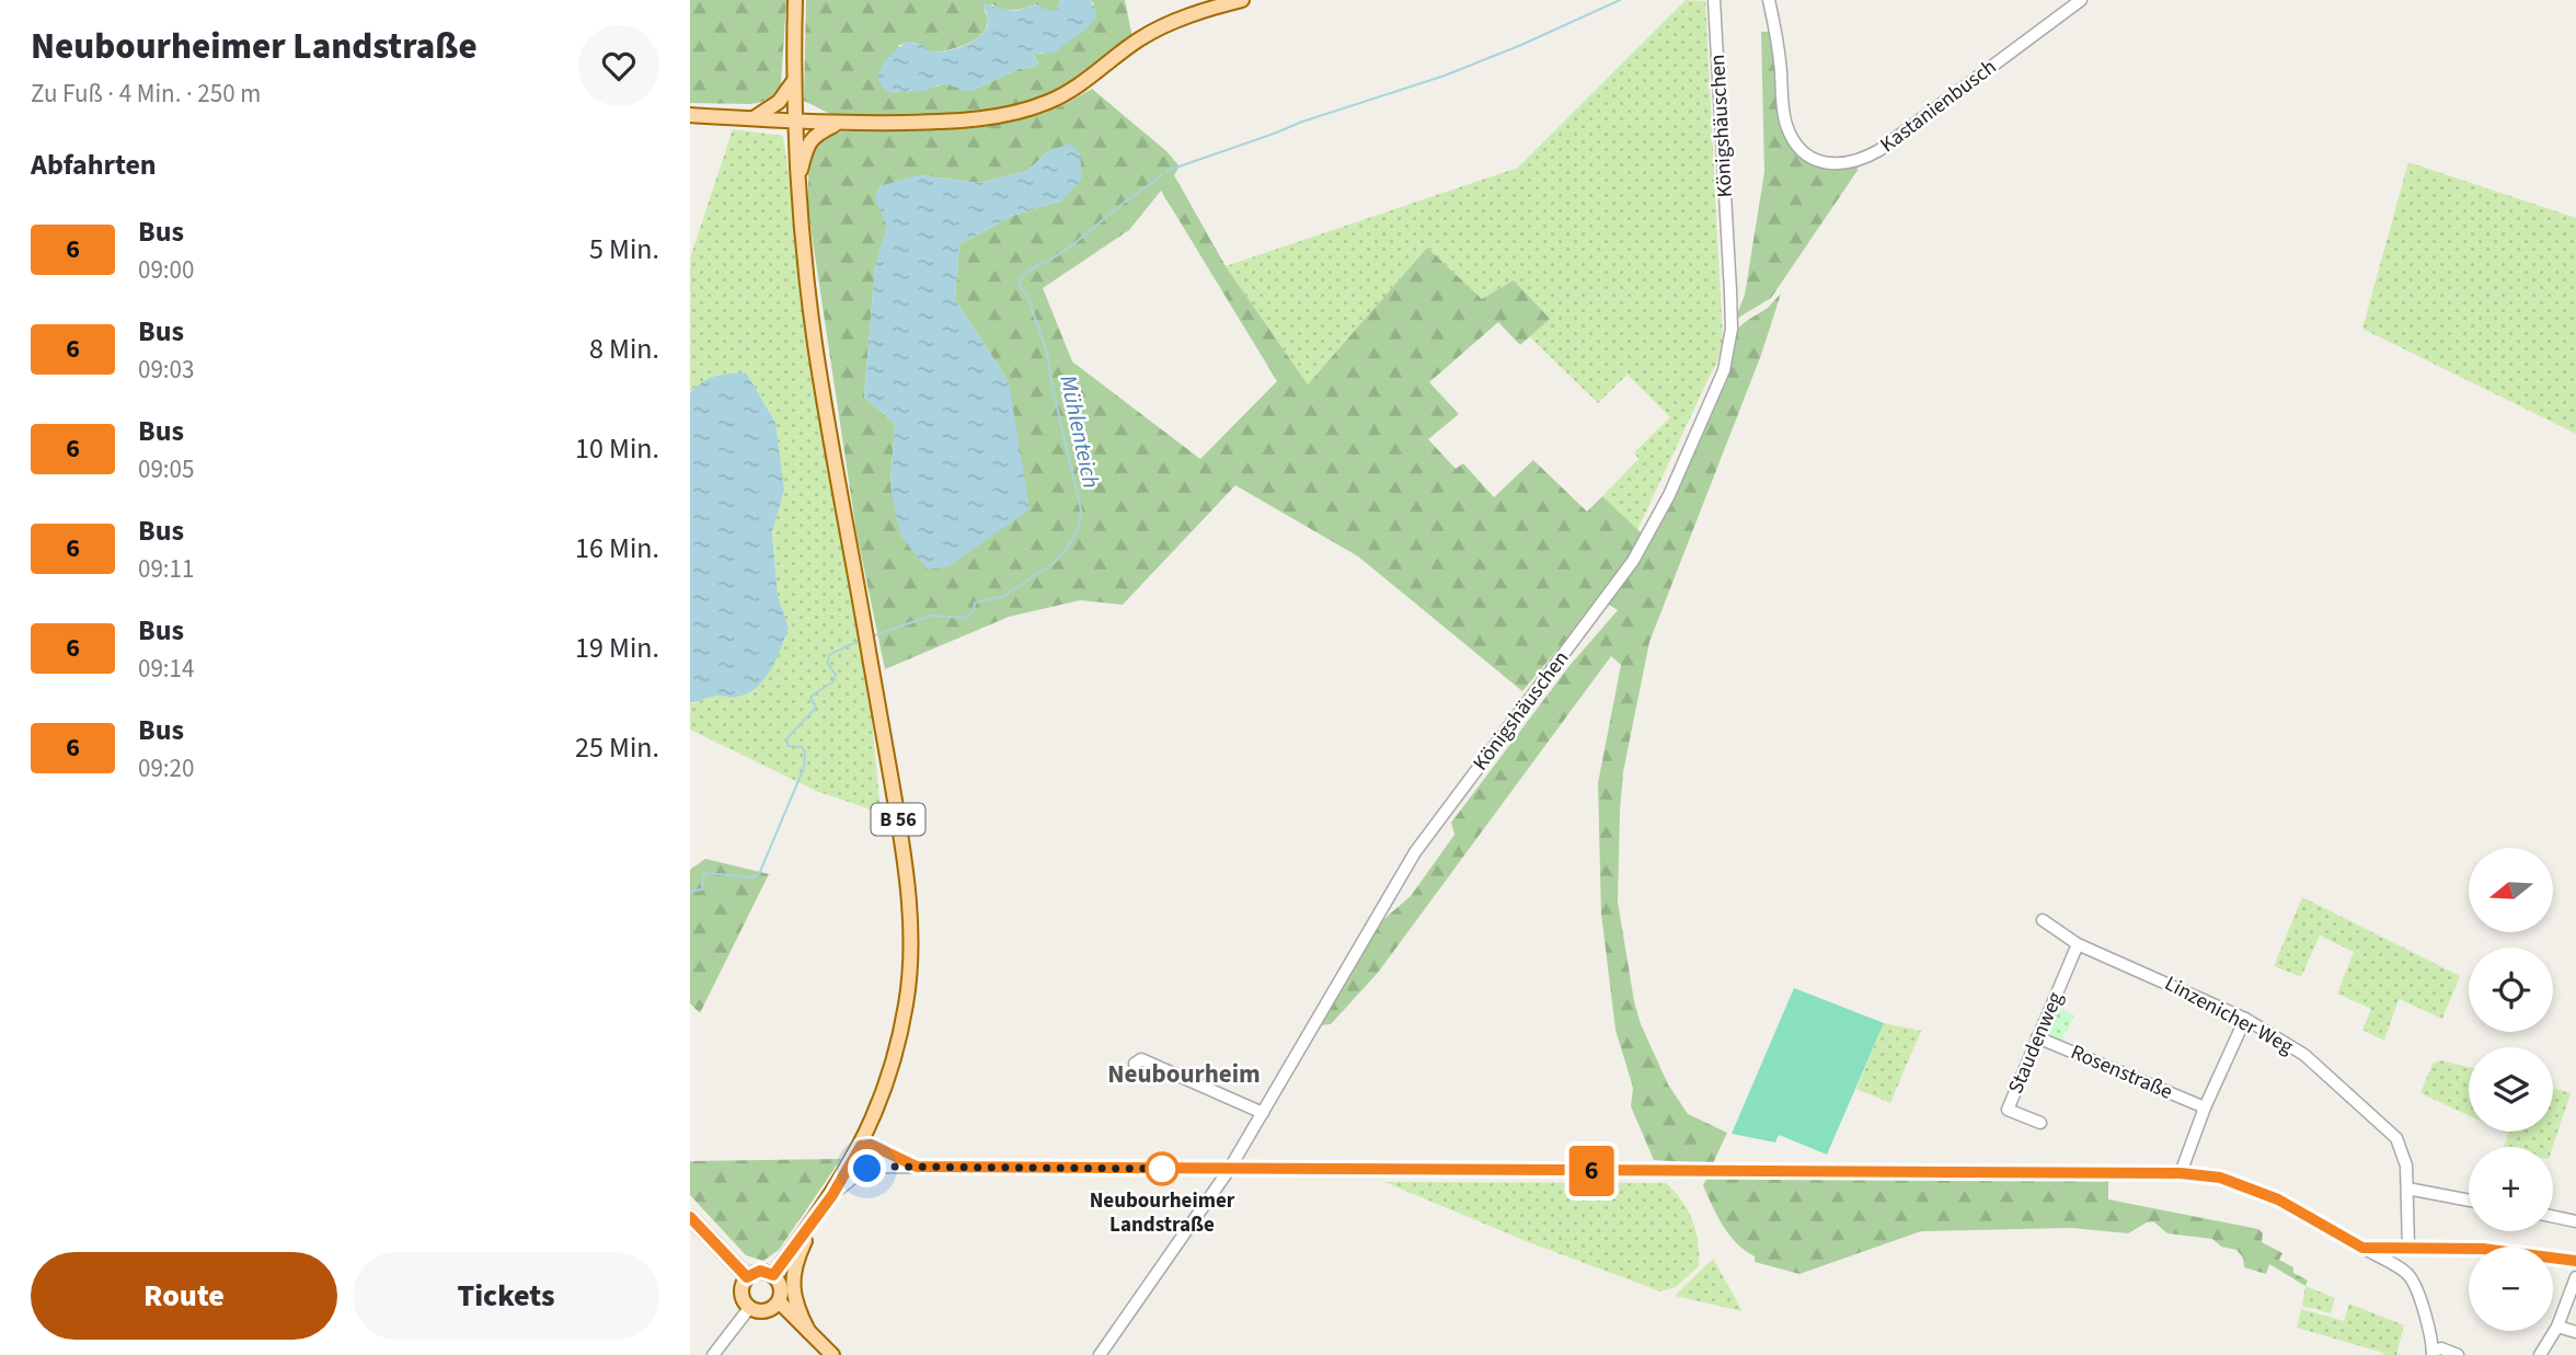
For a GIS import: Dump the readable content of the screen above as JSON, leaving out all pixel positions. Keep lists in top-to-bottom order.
{
  "streets": {
    "main road": ["B 56"],
    "street": [
      "Kastanienbusch",
      "Königshäuschen",
      "Linzenicher Weg",
      "Staudenweg",
      "Rosenstraße"
    ]
  },
  "crossings": [
    ["Linzenicher Weg", "Staudenweg"],
    ["Staudenweg", "Rosenstraße"]
  ],
  "districts": ["Neubourheim"],
  "water": ["Mühlenteich"],
  "places": ["Neubourheimer Landstraße"],
  "lines": ["bus line 6"],
  "north": "left",
  "page": {
    "heading": [
      ["Neubourheimer Landstraße", "Zu Fuß · 4 Min. · 250 m"],
      "Abfahrten"
    ],
    "on_map": "6",
    "list": [
      {
        "mark": "6",
        "name": "Bus",
        "note": "09:00",
        "value": "5 Min."
      },
      {
        "mark": "6",
        "name": "Bus",
        "note": "09:03",
        "value": "8 Min."
      },
      {
        "mark": "6",
        "name": "Bus",
        "note": "09:05",
        "value": "10 Min."
      },
      {
        "mark": "6",
        "name": "Bus",
        "note": "09:11",
        "value": "16 Min."
      },
      {
        "mark": "6",
        "name": "Bus",
        "note": "09:14",
        "value": "19 Min."
      },
      {
        "mark": "6",
        "name": "Bus",
        "note": "09:20",
        "value": "25 Min."
      }
    ],
    "map_buttons": ["+", "−"],
    "buttons": ["Route", "Tickets"]
  }
}
